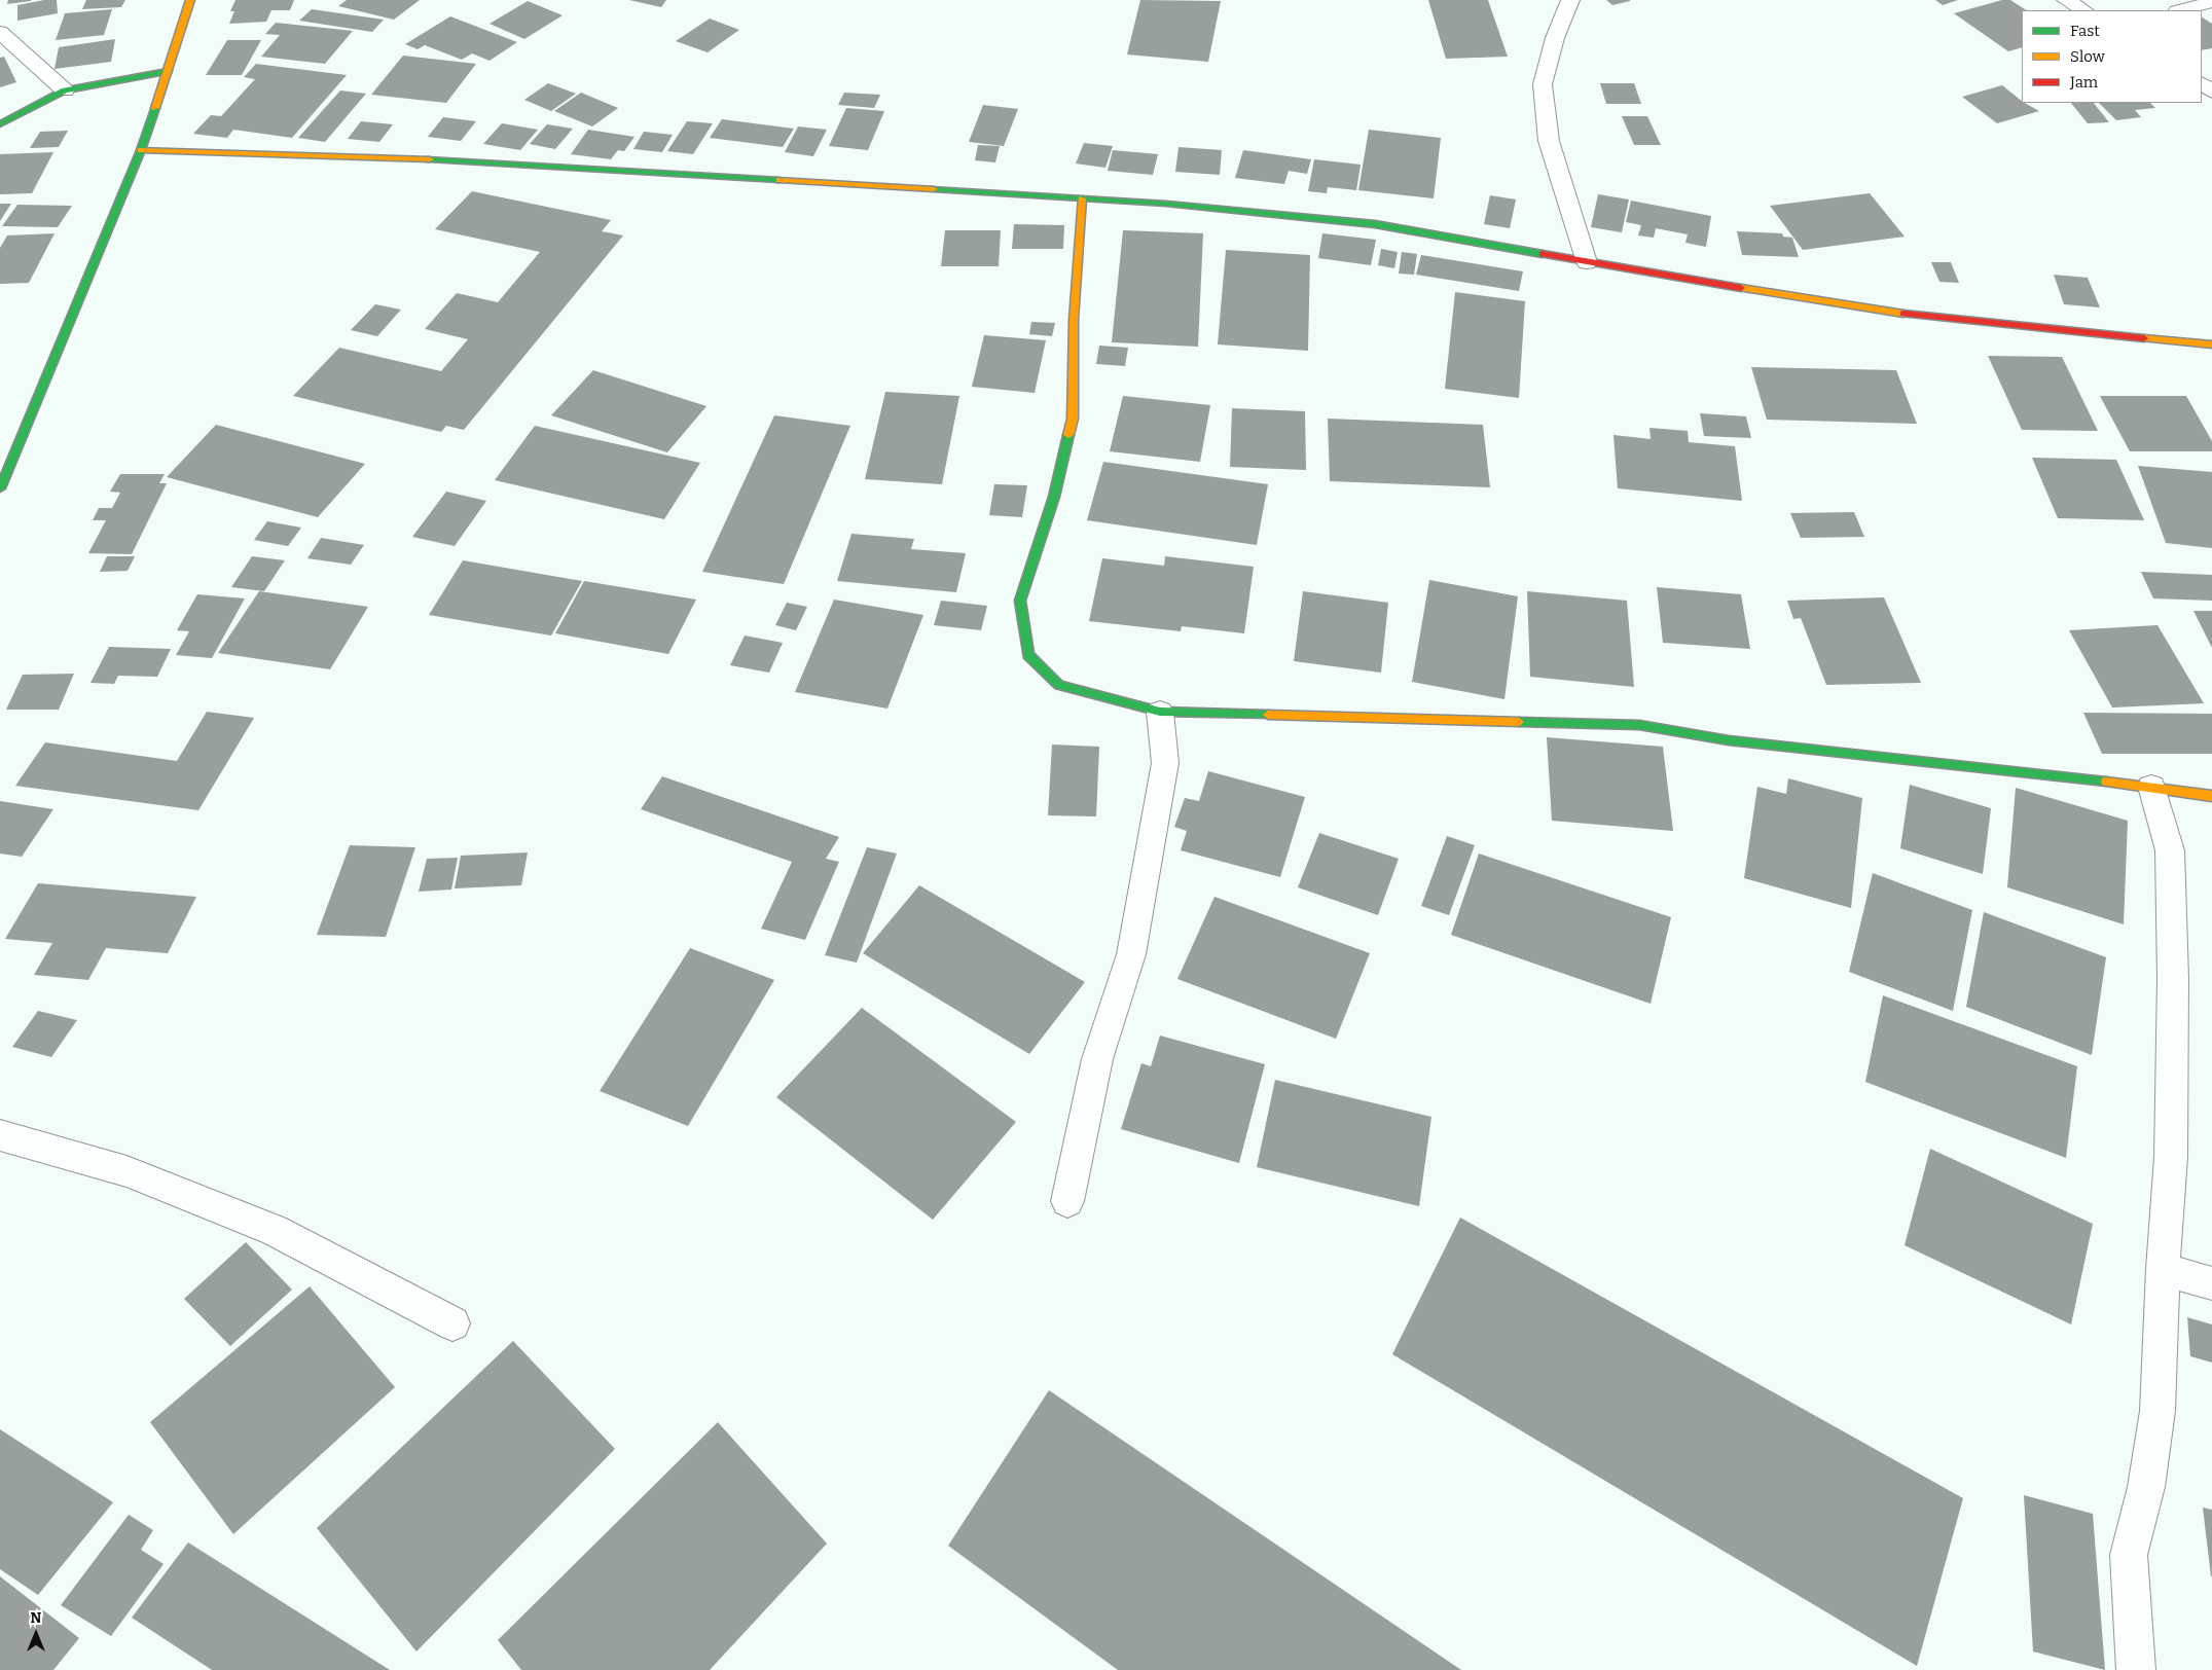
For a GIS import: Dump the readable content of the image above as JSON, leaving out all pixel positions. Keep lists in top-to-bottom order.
{
  "legend": ["Fast", "Slow", "Jam"],
  "north": "top"
}
